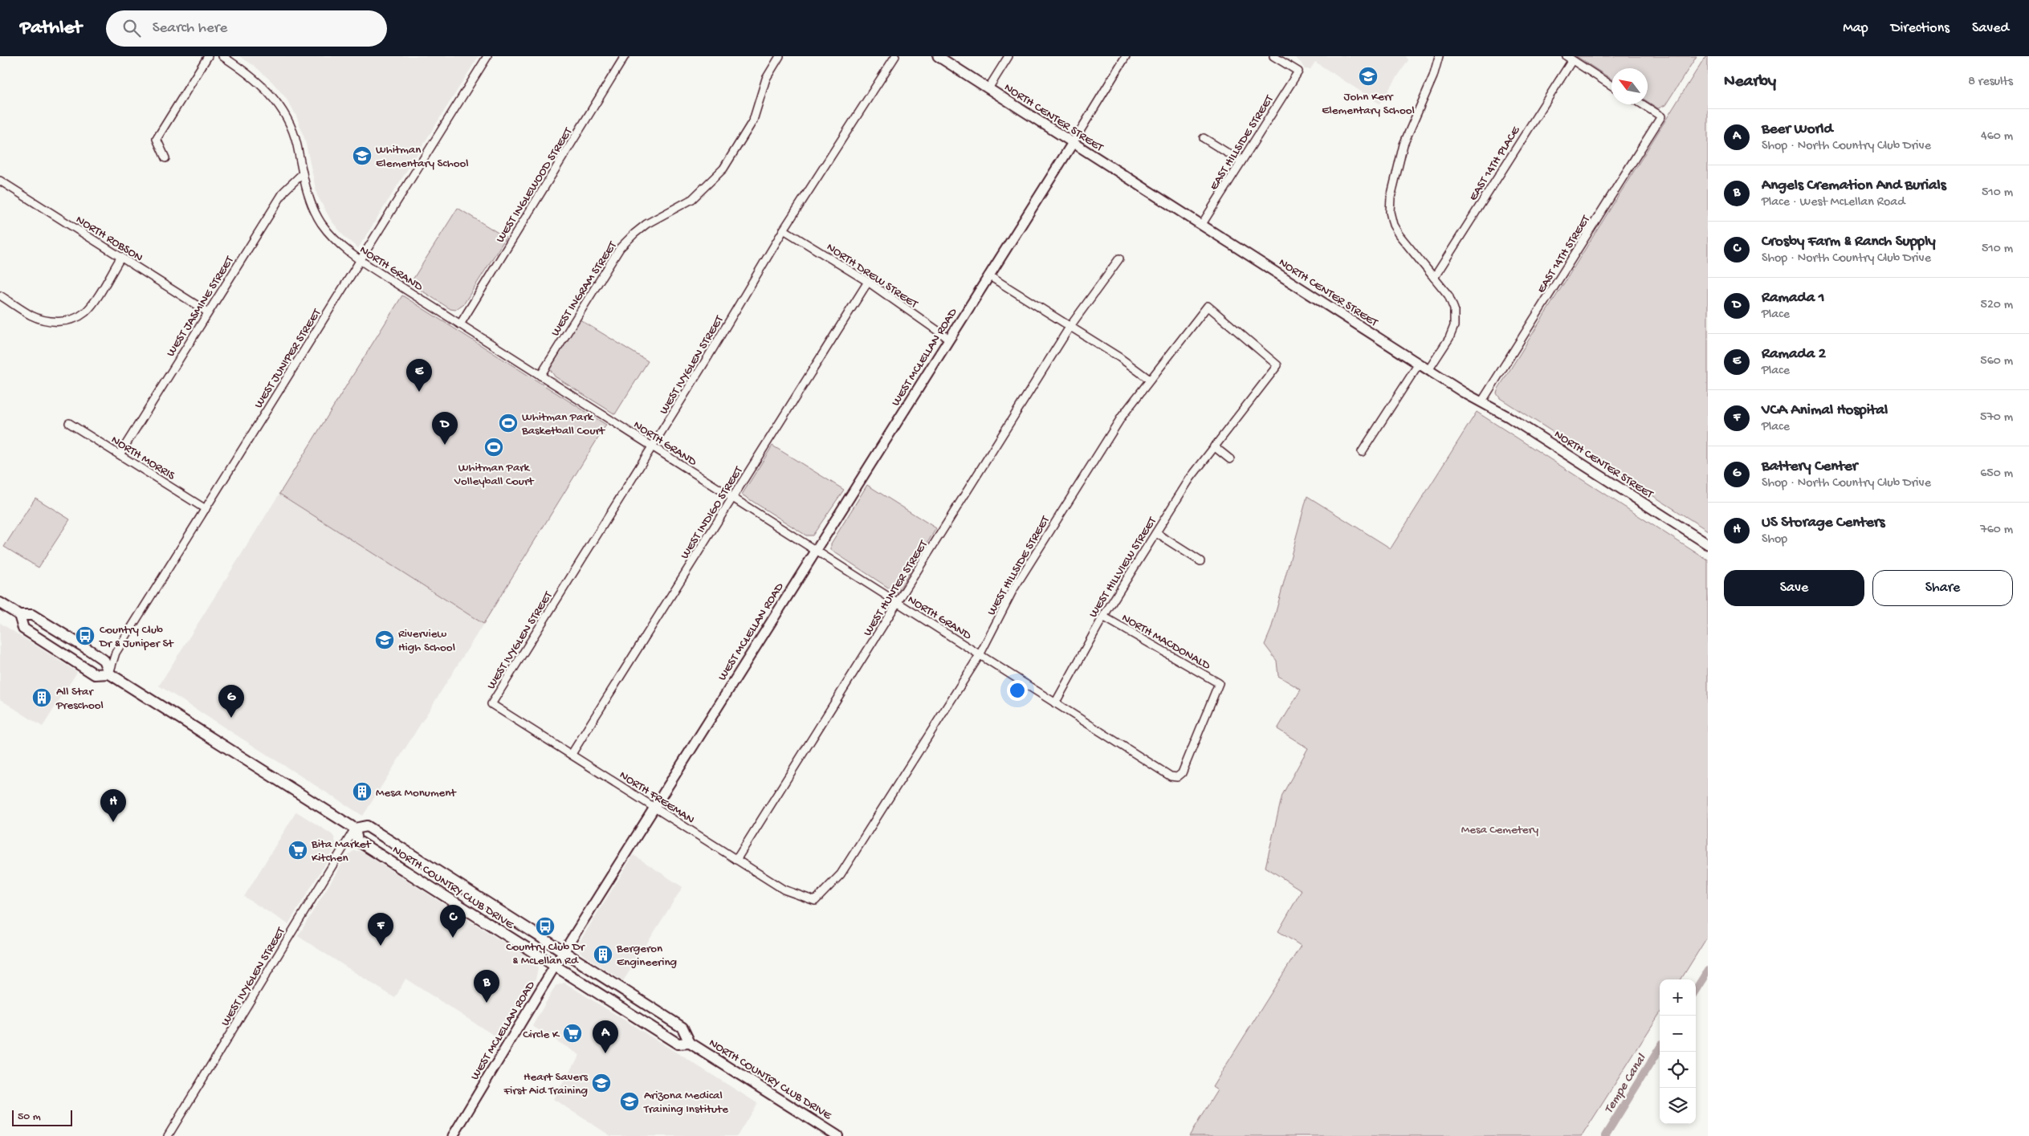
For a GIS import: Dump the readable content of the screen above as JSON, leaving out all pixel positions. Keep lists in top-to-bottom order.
{
  "streets": {
    "main road": ["NORTH COUNTRY CLUB DRIVE"],
    "street": [
      "NORTH CENTER STREET",
      "EAST HILLSIDE STREET",
      "EAST 14TH PLACE",
      "WEST INGLEWOOD STREET",
      "NORTH ROBSON",
      "EAST 14TH STREET",
      "NORTH GRAND",
      "NORTH DREW STREET",
      "WEST INGRAM STREET",
      "WEST JASMINE STREET",
      "WEST MCLELLAN ROAD",
      "WEST JUNIPER STREET",
      "WEST IVYGLEN STREET",
      "NORTH MORRIS",
      "WEST INDIGO STREET",
      "WEST HILLSIDE STREET",
      "WEST HILLVIEW STREET",
      "WEST HUNTER STREET",
      "NORTH MACDONALD",
      "NORTH FREEMAN"
    ]
  },
  "crossings": [
    ["NORTH CENTER STREET", "EAST HILLSIDE STREET"],
    ["NORTH CENTER STREET", "EAST 14TH STREET"],
    ["NORTH CENTER STREET", "WEST MCLELLAN ROAD"],
    ["WEST INGLEWOOD STREET", "NORTH GRAND"],
    ["NORTH ROBSON", "WEST JASMINE STREET"],
    ["NORTH GRAND", "WEST INGRAM STREET"],
    ["NORTH GRAND", "WEST JASMINE STREET"],
    ["NORTH GRAND", "WEST MCLELLAN ROAD"],
    ["NORTH GRAND", "WEST JUNIPER STREET"],
    ["NORTH GRAND", "WEST IVYGLEN STREET"],
    ["NORTH GRAND", "WEST INDIGO STREET"],
    ["NORTH GRAND", "WEST HILLSIDE STREET"],
    ["NORTH GRAND", "WEST HILLVIEW STREET"],
    ["NORTH GRAND", "WEST HUNTER STREET"],
    ["NORTH GRAND", "NORTH MACDONALD"],
    ["NORTH DREW STREET", "WEST MCLELLAN ROAD"],
    ["NORTH DREW STREET", "WEST IVYGLEN STREET"],
    ["NORTH DREW STREET", "WEST INDIGO STREET"],
    ["WEST JASMINE STREET", "NORTH MORRIS"],
    ["WEST MCLELLAN ROAD", "NORTH FREEMAN"],
    ["WEST MCLELLAN ROAD", "NORTH COUNTRY CLUB DRIVE"],
    ["WEST JUNIPER STREET", "NORTH MORRIS"],
    ["WEST JUNIPER STREET", "NORTH COUNTRY CLUB DRIVE"],
    ["WEST IVYGLEN STREET", "NORTH FREEMAN"],
    ["WEST IVYGLEN STREET", "NORTH COUNTRY CLUB DRIVE"],
    ["WEST INDIGO STREET", "NORTH FREEMAN"],
    ["WEST HILLSIDE STREET", "WEST HILLVIEW STREET"],
    ["WEST HILLSIDE STREET", "NORTH FREEMAN"],
    ["WEST HILLVIEW STREET", "NORTH MACDONALD"],
    ["WEST HUNTER STREET", "NORTH FREEMAN"]
  ],
  "water": ["Tempe Canal"],
  "parks": ["Mesa Cemetery"],
  "places": {
    "school or university": [
      "John Kerr Elementary School",
      "Whitman Elementary School",
      "Riverview High School",
      "Heart Savers First Aid Training",
      "Arizona Medical Training Institute"
    ],
    "sports": ["Whitman Park Basketball Court", "Whitman Park Volleyball Court"],
    "bus stop": ["Country Club Dr & Juniper St", "Country Club Dr & McLellan Rd"],
    "building": ["All Star Preschool", "Mesa Monument", "Bergeron Engineering"],
    "supermarket": ["Bita Market Kitchen", "Circle K"]
  },
  "scale_bar": "50 m",
  "north": "top left",
  "page": {
    "header": "Pathlet",
    "search": "Search here",
    "nav": ["Map", "Directions", "Saved"],
    "heading": ["Nearby", "8 results"],
    "list": [
      {
        "mark": "A",
        "name": "Beer World",
        "note": "Shop · North Country Club Drive",
        "value": "460 m"
      },
      {
        "mark": "B",
        "name": "Angels Cremation And Burials",
        "note": "Place · West McLellan Road",
        "value": "510 m"
      },
      {
        "mark": "C",
        "name": "Crosby Farm & Ranch Supply",
        "note": "Shop · North Country Club Drive",
        "value": "510 m"
      },
      {
        "mark": "D",
        "name": "Ramada 1",
        "note": "Place",
        "value": "520 m"
      },
      {
        "mark": "E",
        "name": "Ramada 2",
        "note": "Place",
        "value": "560 m"
      },
      {
        "mark": "F",
        "name": "VCA Animal Hospital",
        "note": "Place",
        "value": "570 m"
      },
      {
        "mark": "G",
        "name": "Battery Center",
        "note": "Shop · North Country Club Drive",
        "value": "650 m"
      },
      {
        "mark": "H",
        "name": "US Storage Centers",
        "note": "Shop",
        "value": "760 m"
      }
    ],
    "pins": [
      "E",
      "D",
      "G",
      "H",
      "C",
      "F",
      "B",
      "A"
    ],
    "buttons": ["Save", "Share"],
    "map_buttons": ["+", "−"],
    "scale": "50 m"
  }
}
